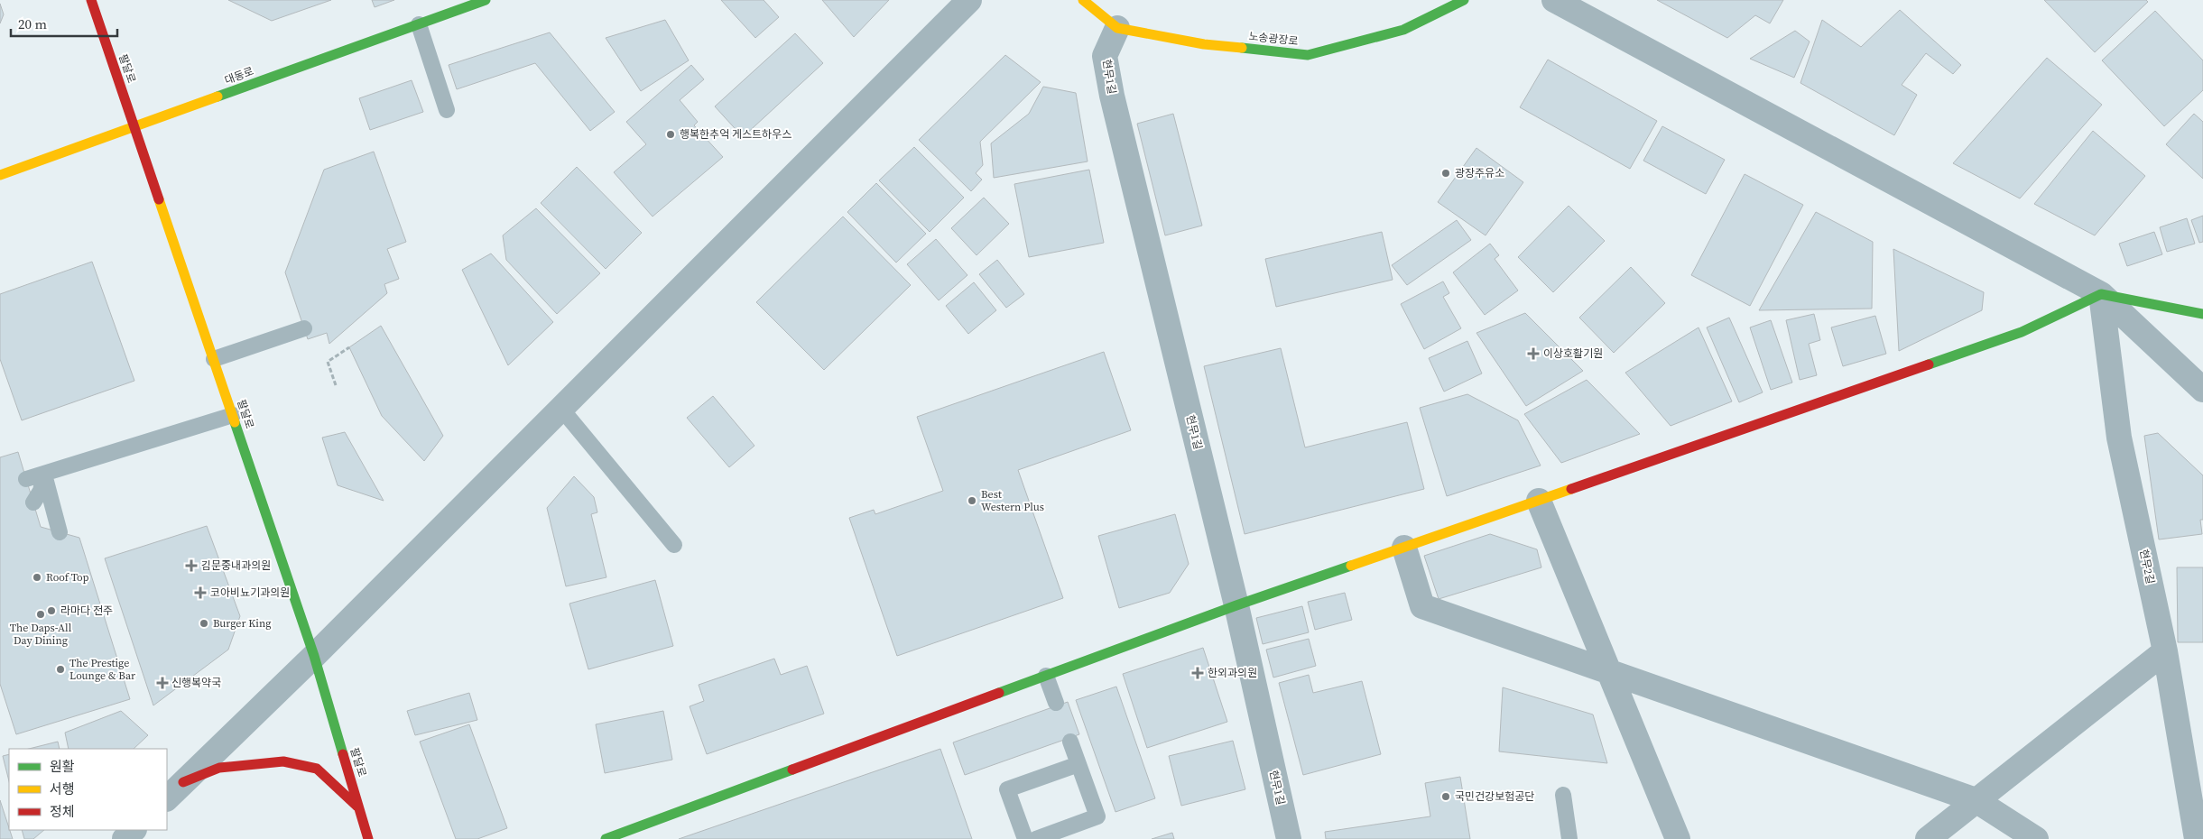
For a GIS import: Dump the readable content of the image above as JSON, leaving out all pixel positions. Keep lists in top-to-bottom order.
{
  "streets": {
    "street": [
      "노송광장로",
      "팔달로",
      "대동로",
      "현무1길",
      "현무2길"
    ]
  },
  "crossings": [
    ["노송광장로", "현무1길"],
    ["팔달로", "대동로"]
  ],
  "places": {
    "other": [
      "행복한추억 게스트하우스",
      "광장주유소",
      "Best Western Plus",
      "Roof Top",
      "라마다 전주",
      "The Daps-All Day Dining",
      "Burger King",
      "The Prestige Lounge & Bar",
      "국민건강보험공단"
    ],
    "health": [
      "이상호활기원",
      "김문중내과의원",
      "코아비뇨기과의원",
      "한외과의원",
      "신행복약국"
    ]
  },
  "legend": ["원활", "서행", "정체"],
  "scale_bar": "20 m"
}
